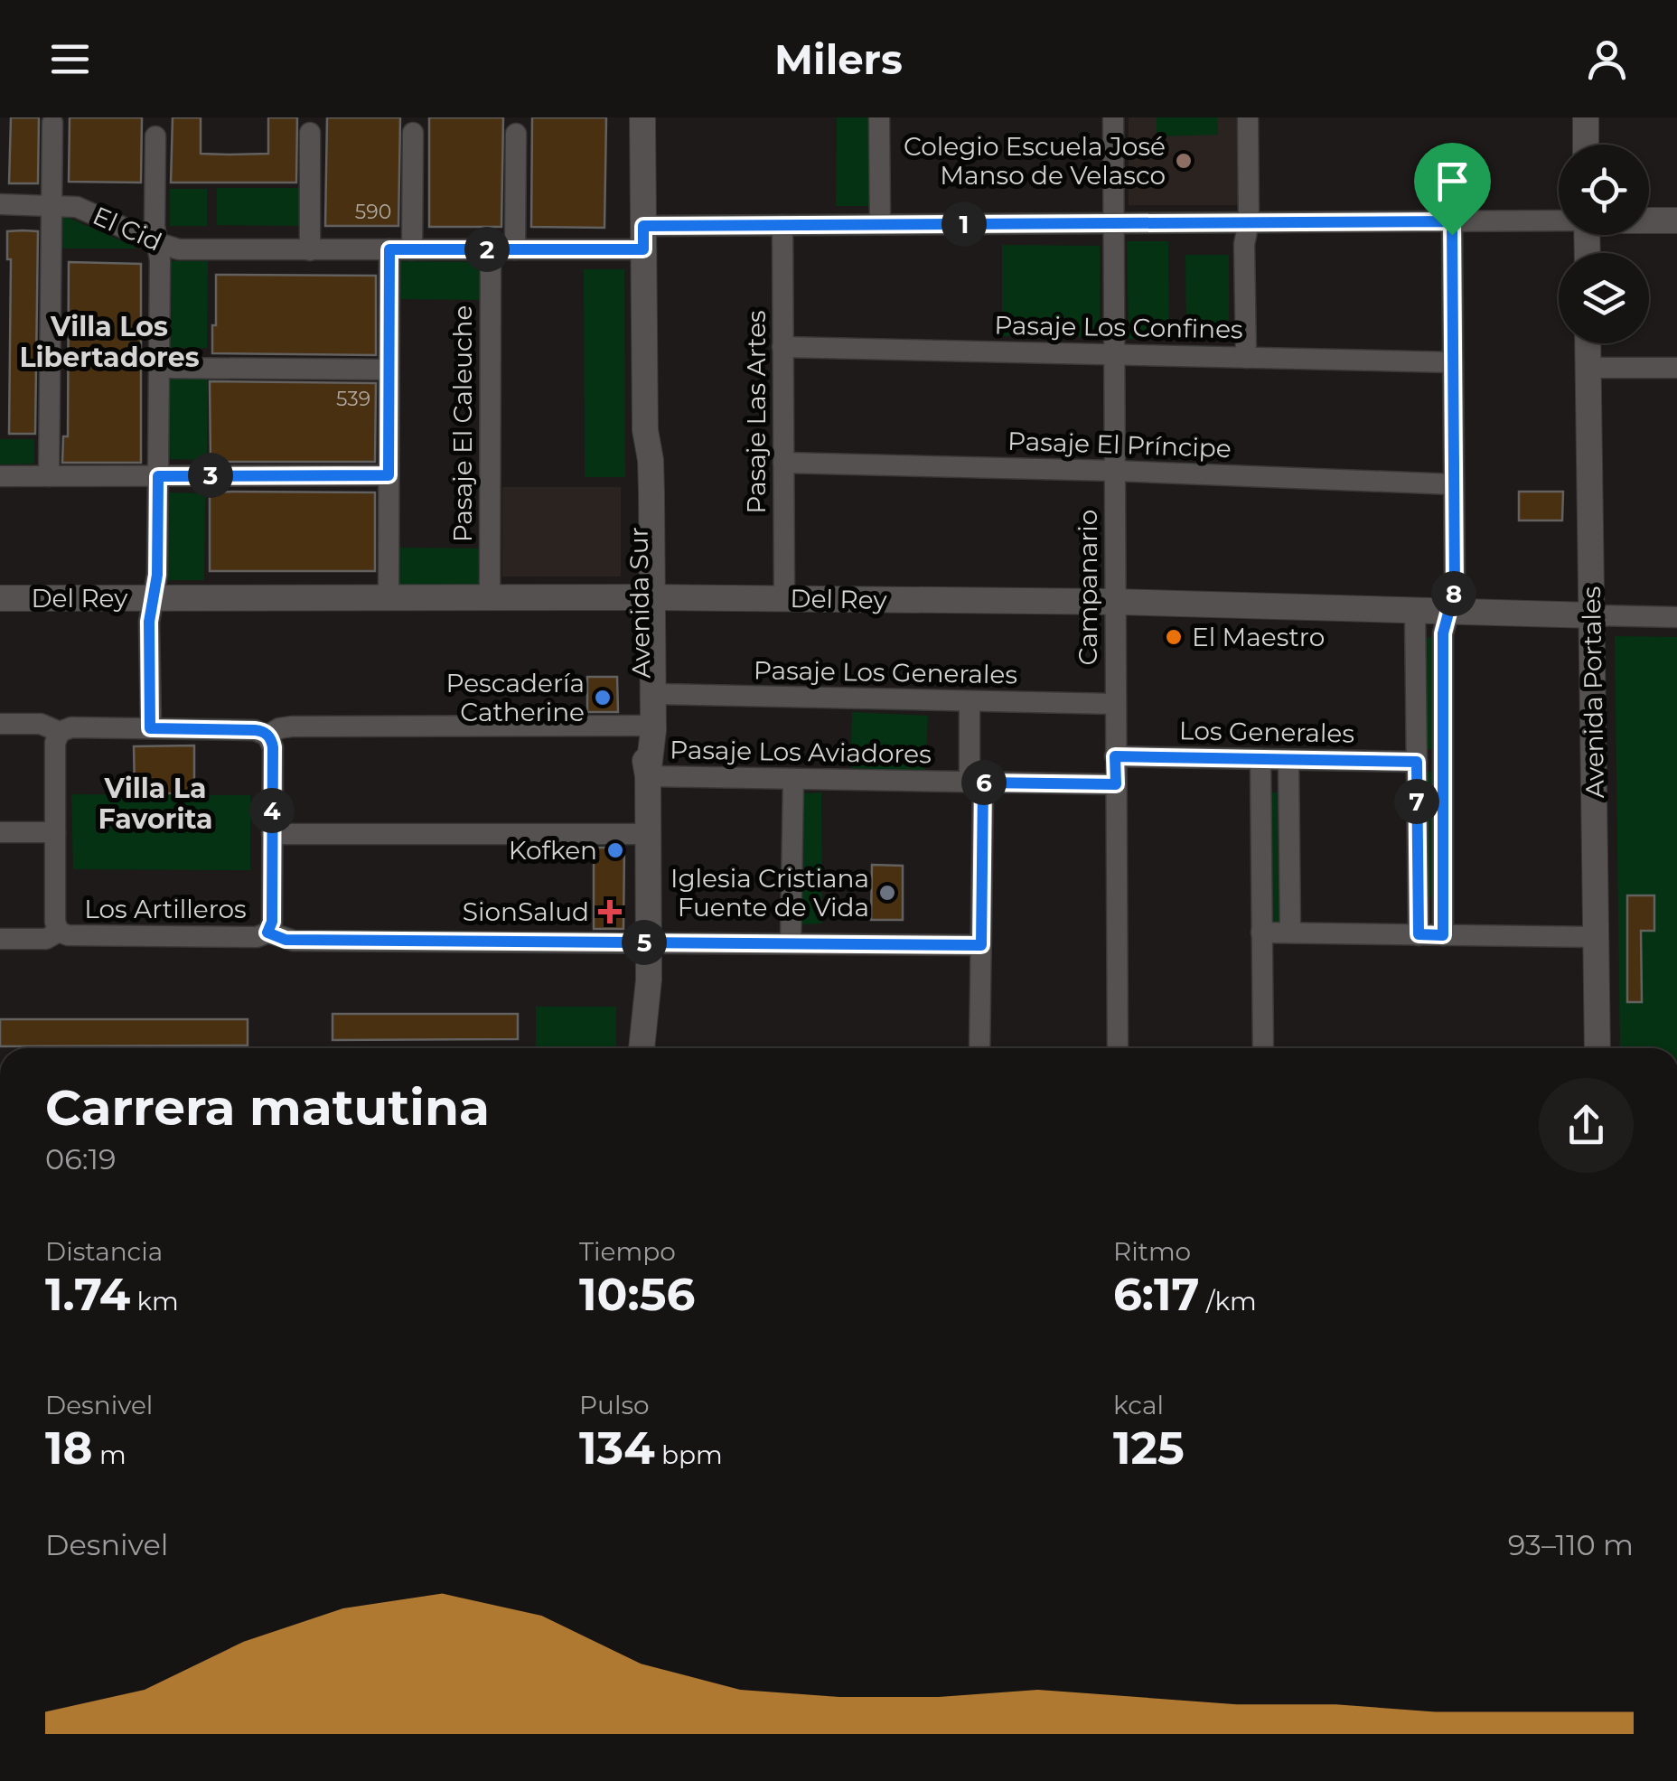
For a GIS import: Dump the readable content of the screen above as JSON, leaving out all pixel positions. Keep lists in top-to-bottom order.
{
  "streets": {
    "street": [
      "El Cid",
      "Pasaje Los Confines",
      "Pasaje Las Artes",
      "Pasaje El Caleuche",
      "Pasaje El Príncipe",
      "Campanario",
      "Del Rey",
      "Avenida Sur",
      "Pasaje Los Generales",
      "Avenida Portales",
      "Los Generales",
      "Pasaje Los Aviadores",
      "Los Artilleros"
    ]
  },
  "crossings": [
    ["El Cid", "Pasaje Las Artes"],
    ["El Cid", "Pasaje El Caleuche"],
    ["El Cid", "Campanario"],
    ["El Cid", "Avenida Sur"],
    ["Pasaje Los Confines", "Pasaje Las Artes"],
    ["Pasaje Los Confines", "Campanario"],
    ["Pasaje Las Artes", "Pasaje El Príncipe"],
    ["Pasaje Las Artes", "Del Rey"],
    ["Pasaje El Caleuche", "Del Rey"],
    ["Pasaje El Príncipe", "Campanario"],
    ["Campanario", "Del Rey"],
    ["Campanario", "Pasaje Los Generales"],
    ["Campanario", "Los Generales"],
    ["Campanario", "Pasaje Los Aviadores"],
    ["Del Rey", "Avenida Sur"],
    ["Del Rey", "Avenida Portales"],
    ["Avenida Sur", "Pasaje Los Generales"],
    ["Avenida Sur", "Pasaje Los Aviadores"],
    ["Avenida Sur", "Los Artilleros"]
  ],
  "districts": ["Villa Los Libertadores", "Villa La Favorita"],
  "places": {
    "other": [
      "Colegio Escuela José Manso de Velasco",
      "El Maestro",
      "Pescadería Catherine",
      "Kofken",
      "Iglesia Cristiana Fuente de Vida"
    ],
    "health": ["SionSalud"]
  },
  "house_numbers": ["590", "539"],
  "page": {
    "header": "Milers",
    "pins": [
      "1",
      "2",
      "3",
      "8",
      "6",
      "7",
      "4",
      "5"
    ],
    "heading": ["Carrera matutina", "06:19"],
    "stats": [
      ["Distancia", "1.74 km"],
      ["Tiempo", "10:56"],
      ["Ritmo", "6:17 /km"],
      ["Desnivel", "18 m"],
      ["Pulso", "134 bpm"],
      ["kcal", "125"]
    ],
    "chart": ["Desnivel", "93–110 m"]
  }
}
